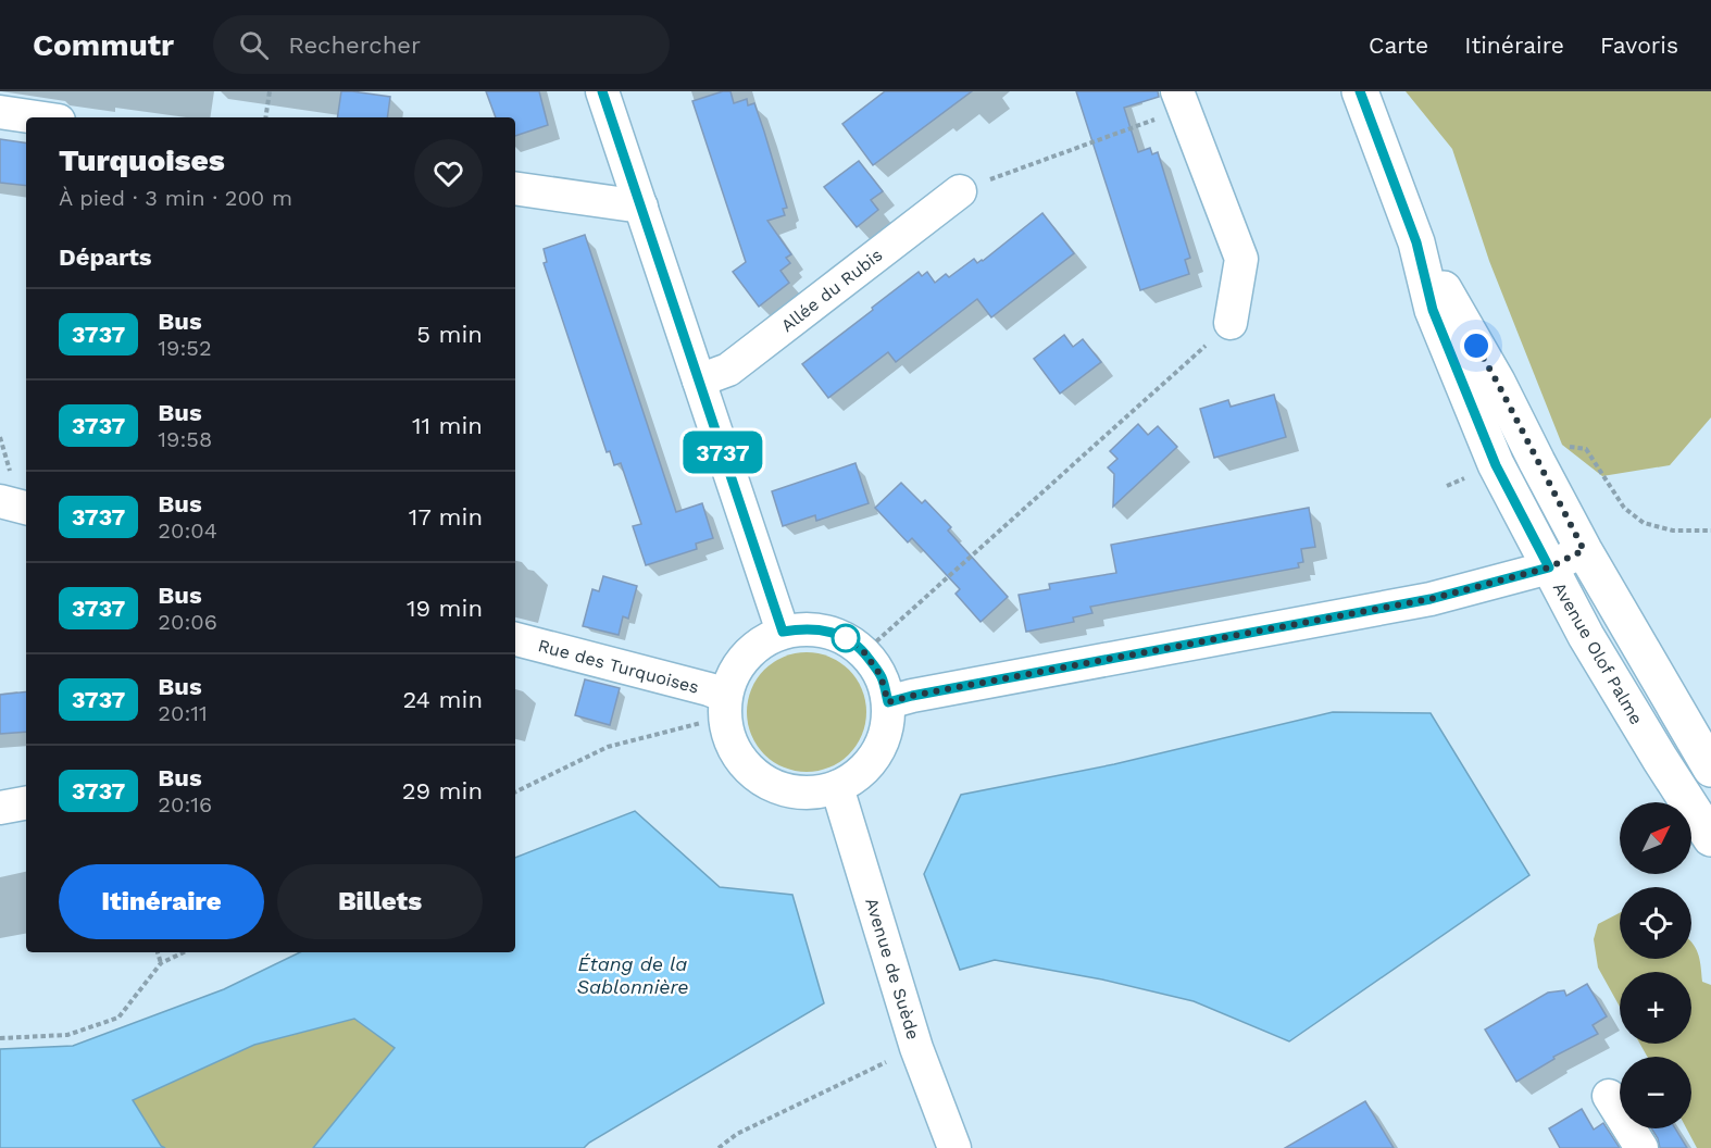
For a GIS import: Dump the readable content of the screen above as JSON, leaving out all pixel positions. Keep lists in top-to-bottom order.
{
  "streets": {
    "main road": ["Avenue Olof Palme"],
    "street": ["Allée du Rubis", "Rue des Turquoises", "Avenue de Suède"]
  },
  "crossings": [
    ["Rue des Turquoises", "Avenue de Suède"]
  ],
  "water": ["Étang de la Sablonnière"],
  "lines": ["bus line 3737"],
  "north": "top right",
  "page": {
    "header": "Commutr",
    "search": "Rechercher",
    "nav": ["Carte", "Itinéraire", "Favoris"],
    "on_map": "3737",
    "heading": [
      ["Turquoises", "À pied · 3 min · 200 m"],
      "Départs"
    ],
    "list": [
      {
        "mark": "3737",
        "name": "Bus",
        "note": "19:52",
        "value": "5 min"
      },
      {
        "mark": "3737",
        "name": "Bus",
        "note": "19:58",
        "value": "11 min"
      },
      {
        "mark": "3737",
        "name": "Bus",
        "note": "20:04",
        "value": "17 min"
      },
      {
        "mark": "3737",
        "name": "Bus",
        "note": "20:06",
        "value": "19 min"
      },
      {
        "mark": "3737",
        "name": "Bus",
        "note": "20:11",
        "value": "24 min"
      },
      {
        "mark": "3737",
        "name": "Bus",
        "note": "20:16",
        "value": "29 min"
      }
    ],
    "map_buttons": ["+", "−"],
    "buttons": ["Itinéraire", "Billets"]
  }
}
